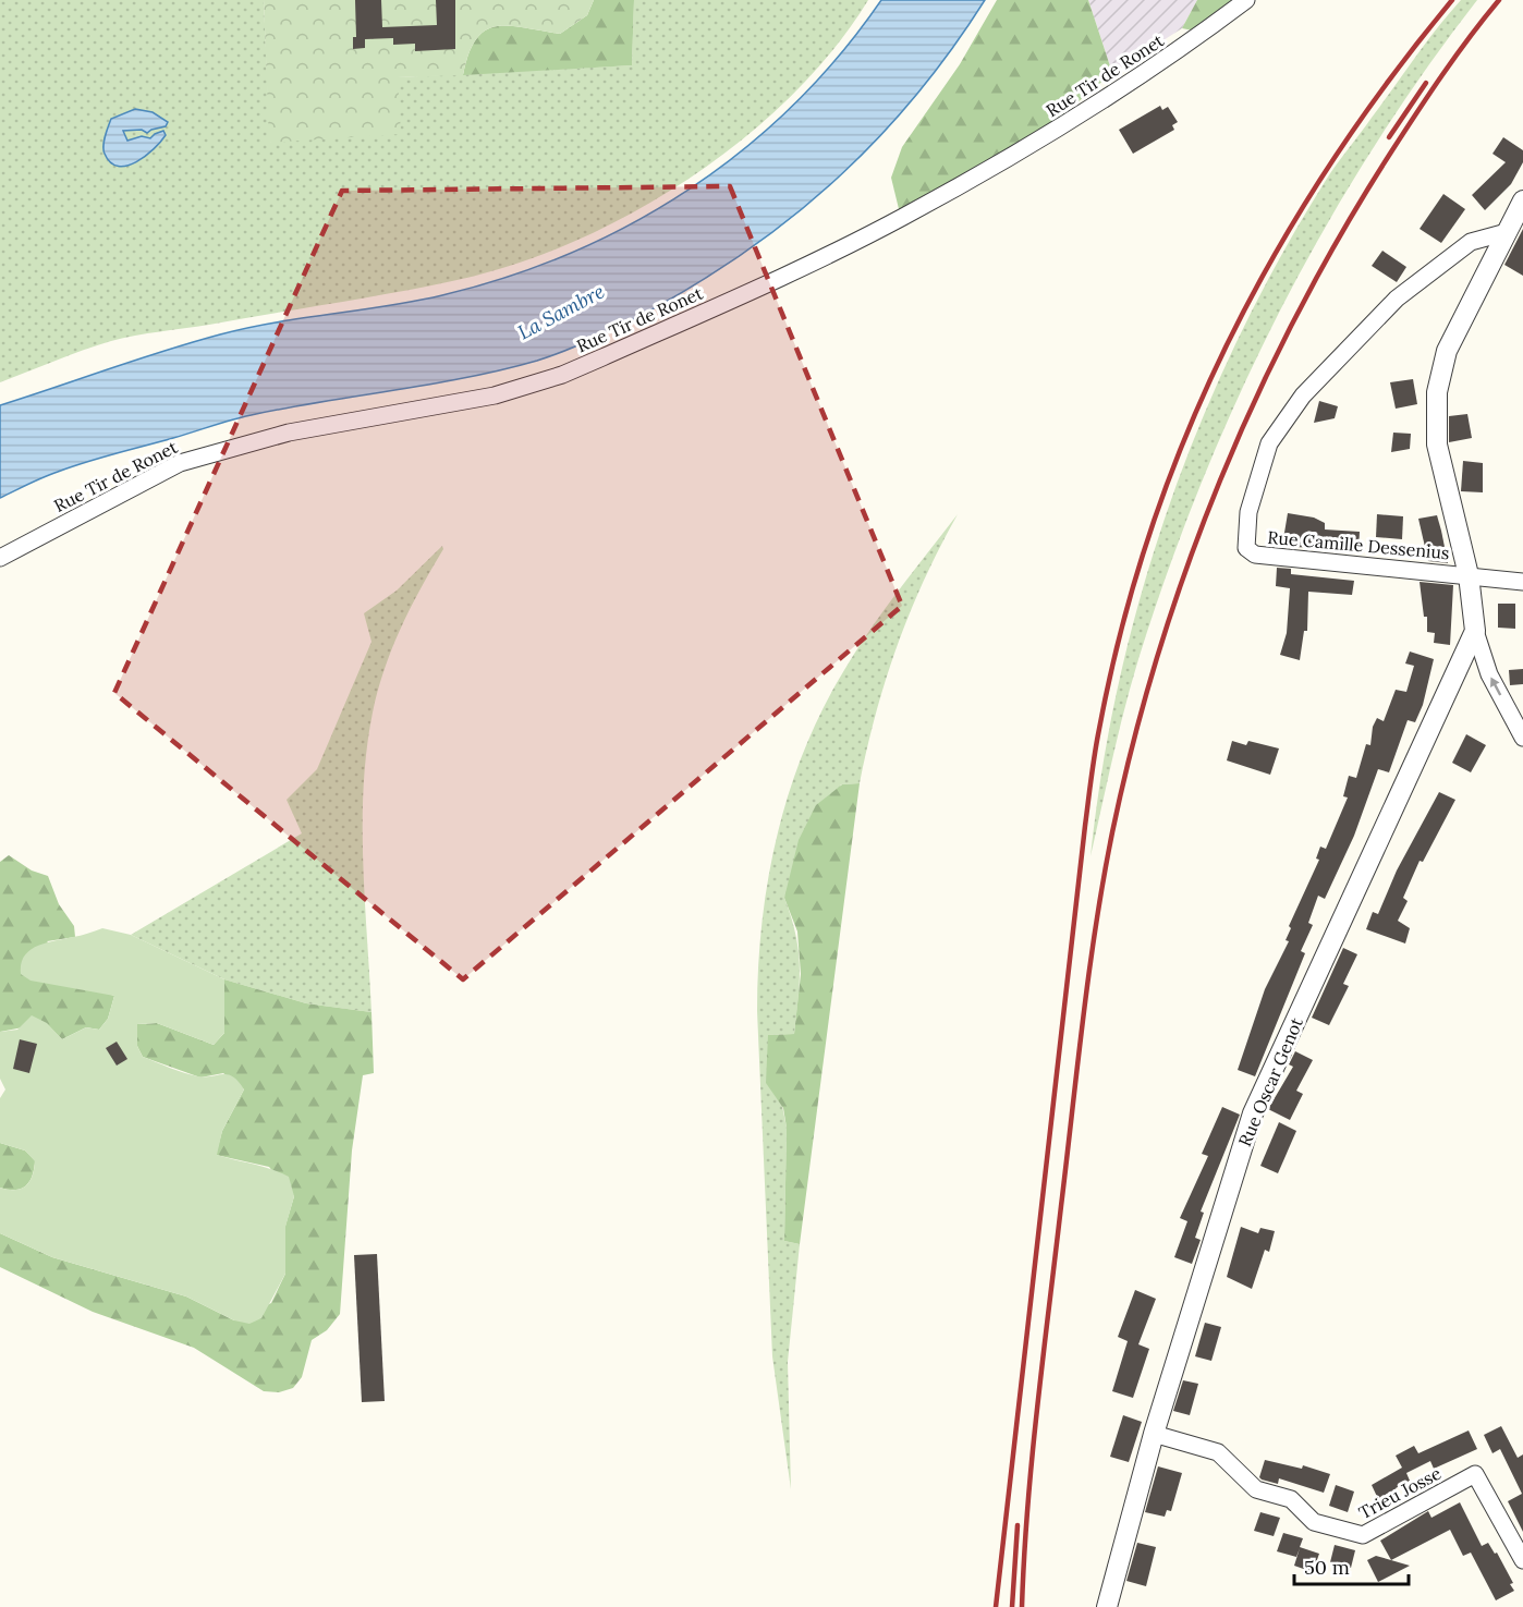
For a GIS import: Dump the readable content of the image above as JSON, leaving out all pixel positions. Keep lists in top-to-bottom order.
{
  "streets": {
    "street": [
      "Rue Tir de Ronet",
      "Rue Camille Dessenius",
      "Rue Oscar Genot",
      "Trieu Josse"
    ]
  },
  "crossings": [
    ["Rue Oscar Genot", "Trieu Josse"]
  ],
  "water": ["La Sambre"],
  "scale_bar": "50 m"
}
